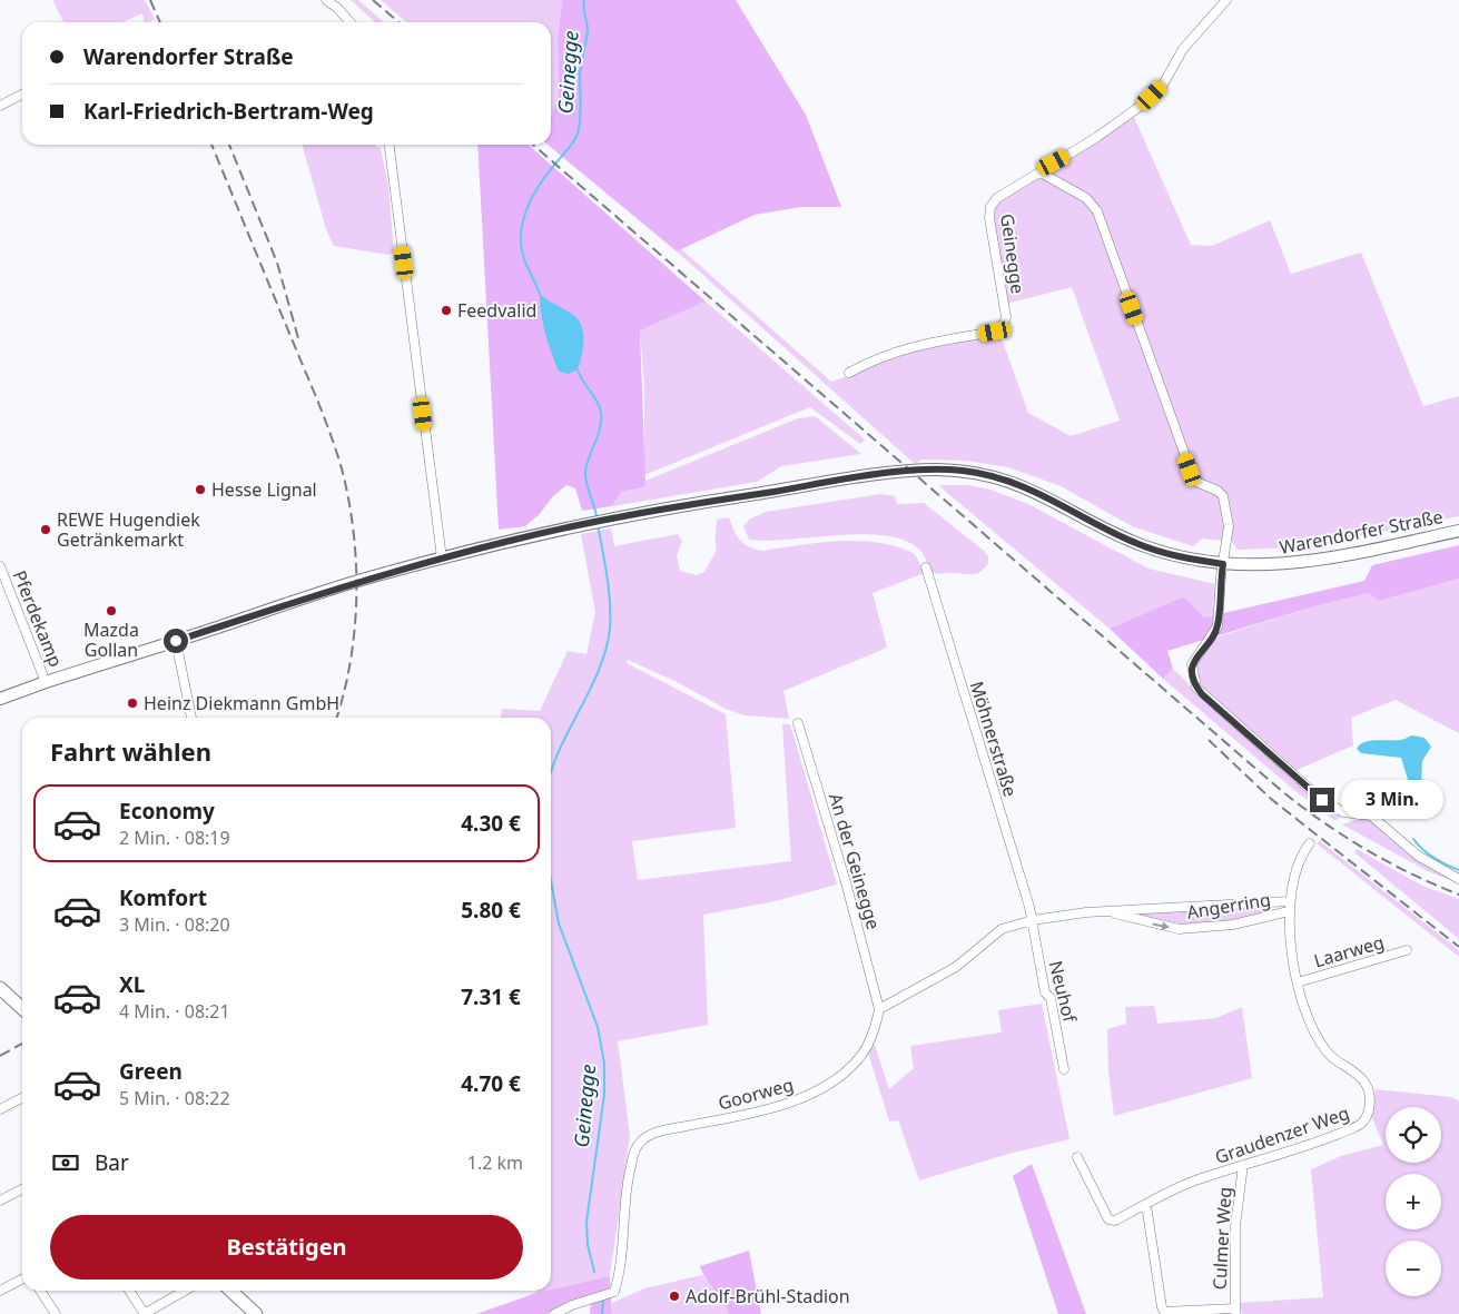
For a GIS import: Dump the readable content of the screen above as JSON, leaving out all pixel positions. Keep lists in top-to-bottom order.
{
  "streets": {
    "street": [
      "Geinegge",
      "Warendorfer Straße",
      "Pferdekamp",
      "Möhnerstraße",
      "An der Geinegge",
      "Angerring",
      "Laarweg",
      "Neuhof",
      "Goorweg",
      "Graudenzer Weg",
      "Culmer Weg"
    ]
  },
  "crossings": [
    ["Warendorfer Straße", "Pferdekamp"],
    ["Möhnerstraße", "Angerring"],
    ["Möhnerstraße", "Neuhof"],
    ["An der Geinegge", "Goorweg"],
    ["Angerring", "Neuhof"],
    ["Angerring", "Graudenzer Weg"],
    ["Laarweg", "Graudenzer Weg"],
    ["Graudenzer Weg", "Culmer Weg"]
  ],
  "water": ["Geinegge"],
  "places": [
    "Feedvalid",
    "Hesse Lignal",
    "REWE Hugendiek Getränkemarkt",
    "Mazda Gollan",
    "Heinz Diekmann GmbH",
    "Adolf-Brühl-Stadion"
  ],
  "page": {
    "banner": ["Warendorfer Straße", "Karl-Friedrich-Bertram-Weg"],
    "heading": "Fahrt wählen",
    "bubble": "3 Min.",
    "list": [
      {
        "name": "Economy",
        "note": "2 Min. · 08:19",
        "value": "4.30 €"
      },
      {
        "name": "Komfort",
        "note": "3 Min. · 08:20",
        "value": "5.80 €"
      },
      {
        "name": "XL",
        "note": "4 Min. · 08:21",
        "value": "7.31 €"
      },
      {
        "name": "Green",
        "note": "5 Min. · 08:22",
        "value": "4.70 €"
      }
    ],
    "map_buttons": ["+", "−"],
    "pay": ["Bar", "1.2 km"],
    "buttons": "Bestätigen"
  }
}
